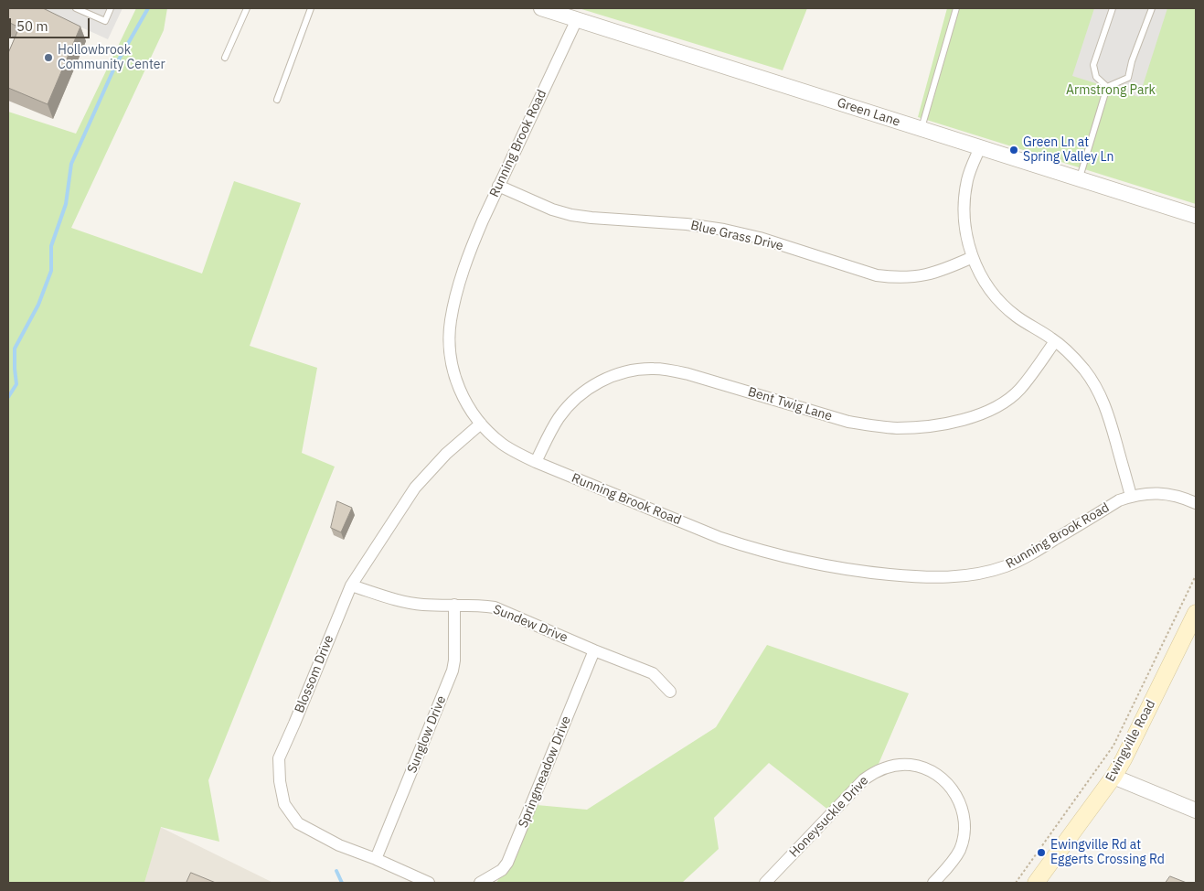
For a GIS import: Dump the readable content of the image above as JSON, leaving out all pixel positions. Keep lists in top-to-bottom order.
{
  "streets": {
    "main road": ["Ewingville Road"],
    "street": [
      "Green Lane",
      "Running Brook Road",
      "Blue Grass Drive",
      "Bent Twig Lane",
      "Sundew Drive",
      "Blossom Drive",
      "Sunglow Drive",
      "Springmeadow Drive",
      "Honeysuckle Drive"
    ]
  },
  "crossings": [
    ["Green Lane", "Running Brook Road"],
    ["Running Brook Road", "Blue Grass Drive"],
    ["Running Brook Road", "Bent Twig Lane"],
    ["Running Brook Road", "Blossom Drive"],
    ["Sundew Drive", "Blossom Drive"],
    ["Sundew Drive", "Sunglow Drive"],
    ["Sundew Drive", "Springmeadow Drive"],
    ["Blossom Drive", "Sunglow Drive"]
  ],
  "parks": ["Armstrong Park"],
  "places": ["Hollowbrook Community Center", "Green Ln at Spring Valley Ln", "Ewingville Rd at Eggerts Crossing Rd"],
  "scale_bar": "50 m"
}
